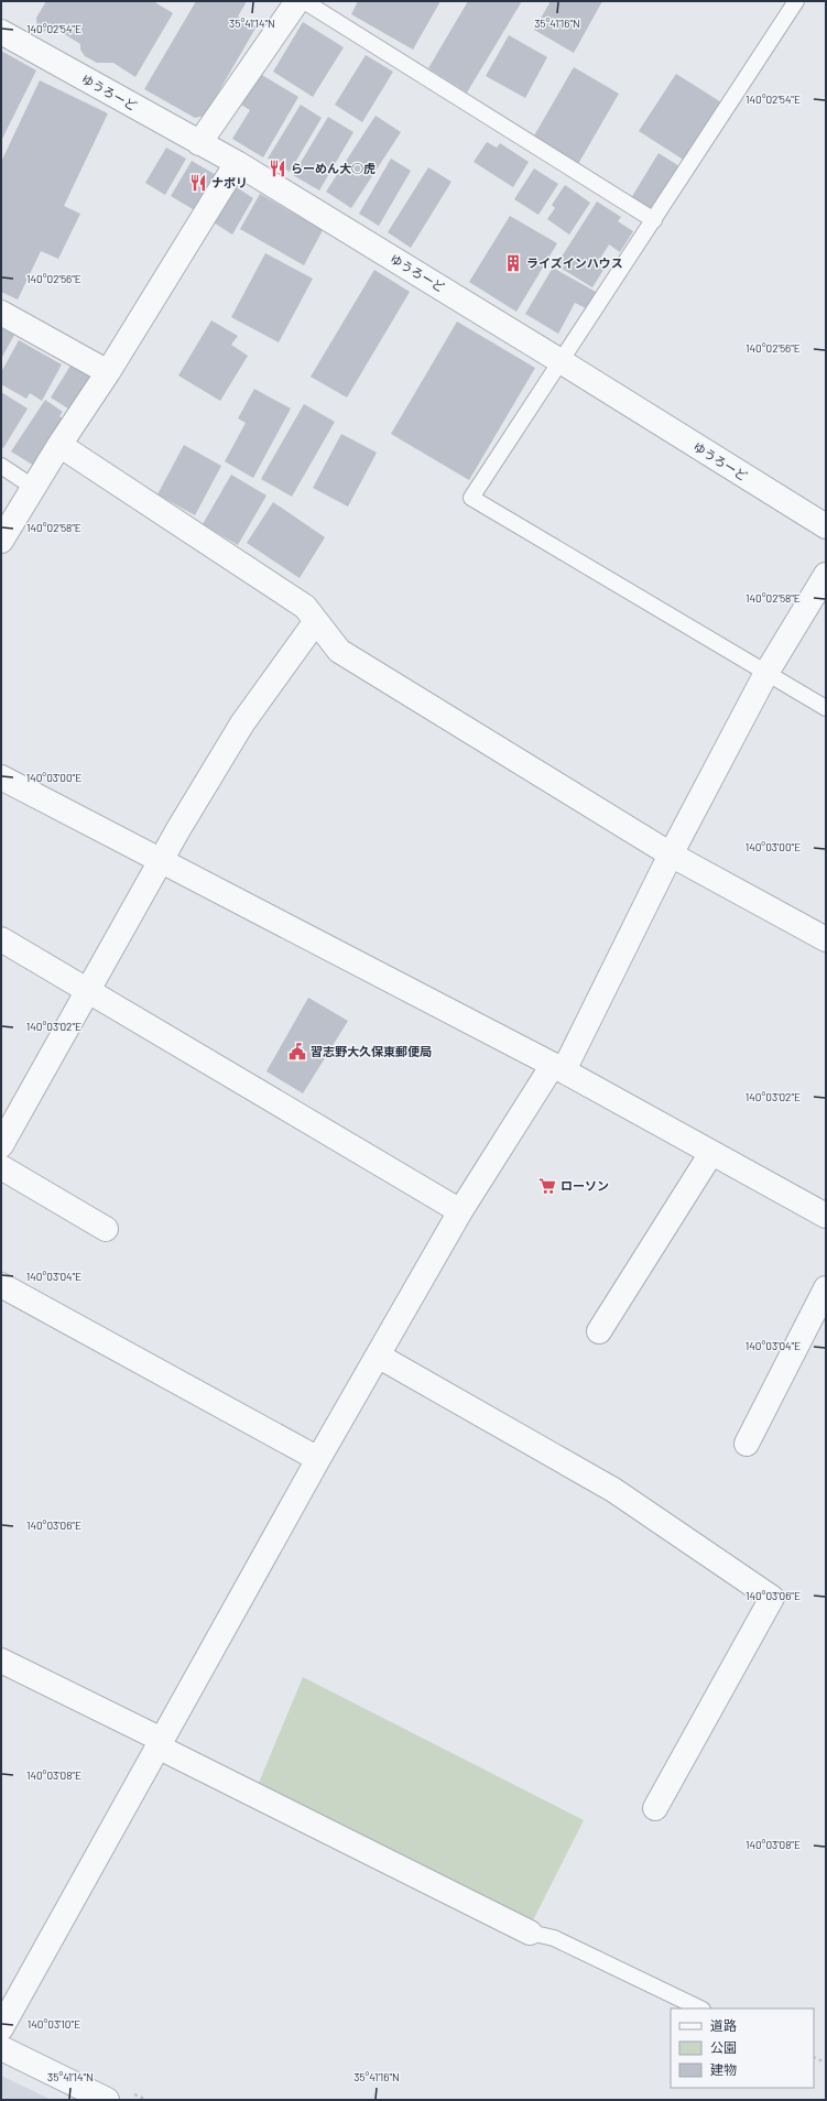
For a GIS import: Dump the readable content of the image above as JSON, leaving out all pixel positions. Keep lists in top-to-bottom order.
{
  "streets": {
    "street": ["ゆうろーど"]
  },
  "places": {
    "restaurant": ["らーめん大○虎", "ナポリ"],
    "building": ["ライズインハウス"],
    "public building": ["習志野大久保東郵便局"],
    "supermarket": ["ローソン"]
  },
  "legend": ["道路", "公園", "建物"],
  "coordinates": [
    "35°41'14\"N",
    "35°41'16\"N",
    "140°02'54\"E",
    "140°02'56\"E",
    "140°02'58\"E",
    "140°03'00\"E",
    "140°03'02\"E",
    "140°03'04\"E",
    "140°03'06\"E",
    "140°03'08\"E",
    "140°03'10\"E"
  ]
}
